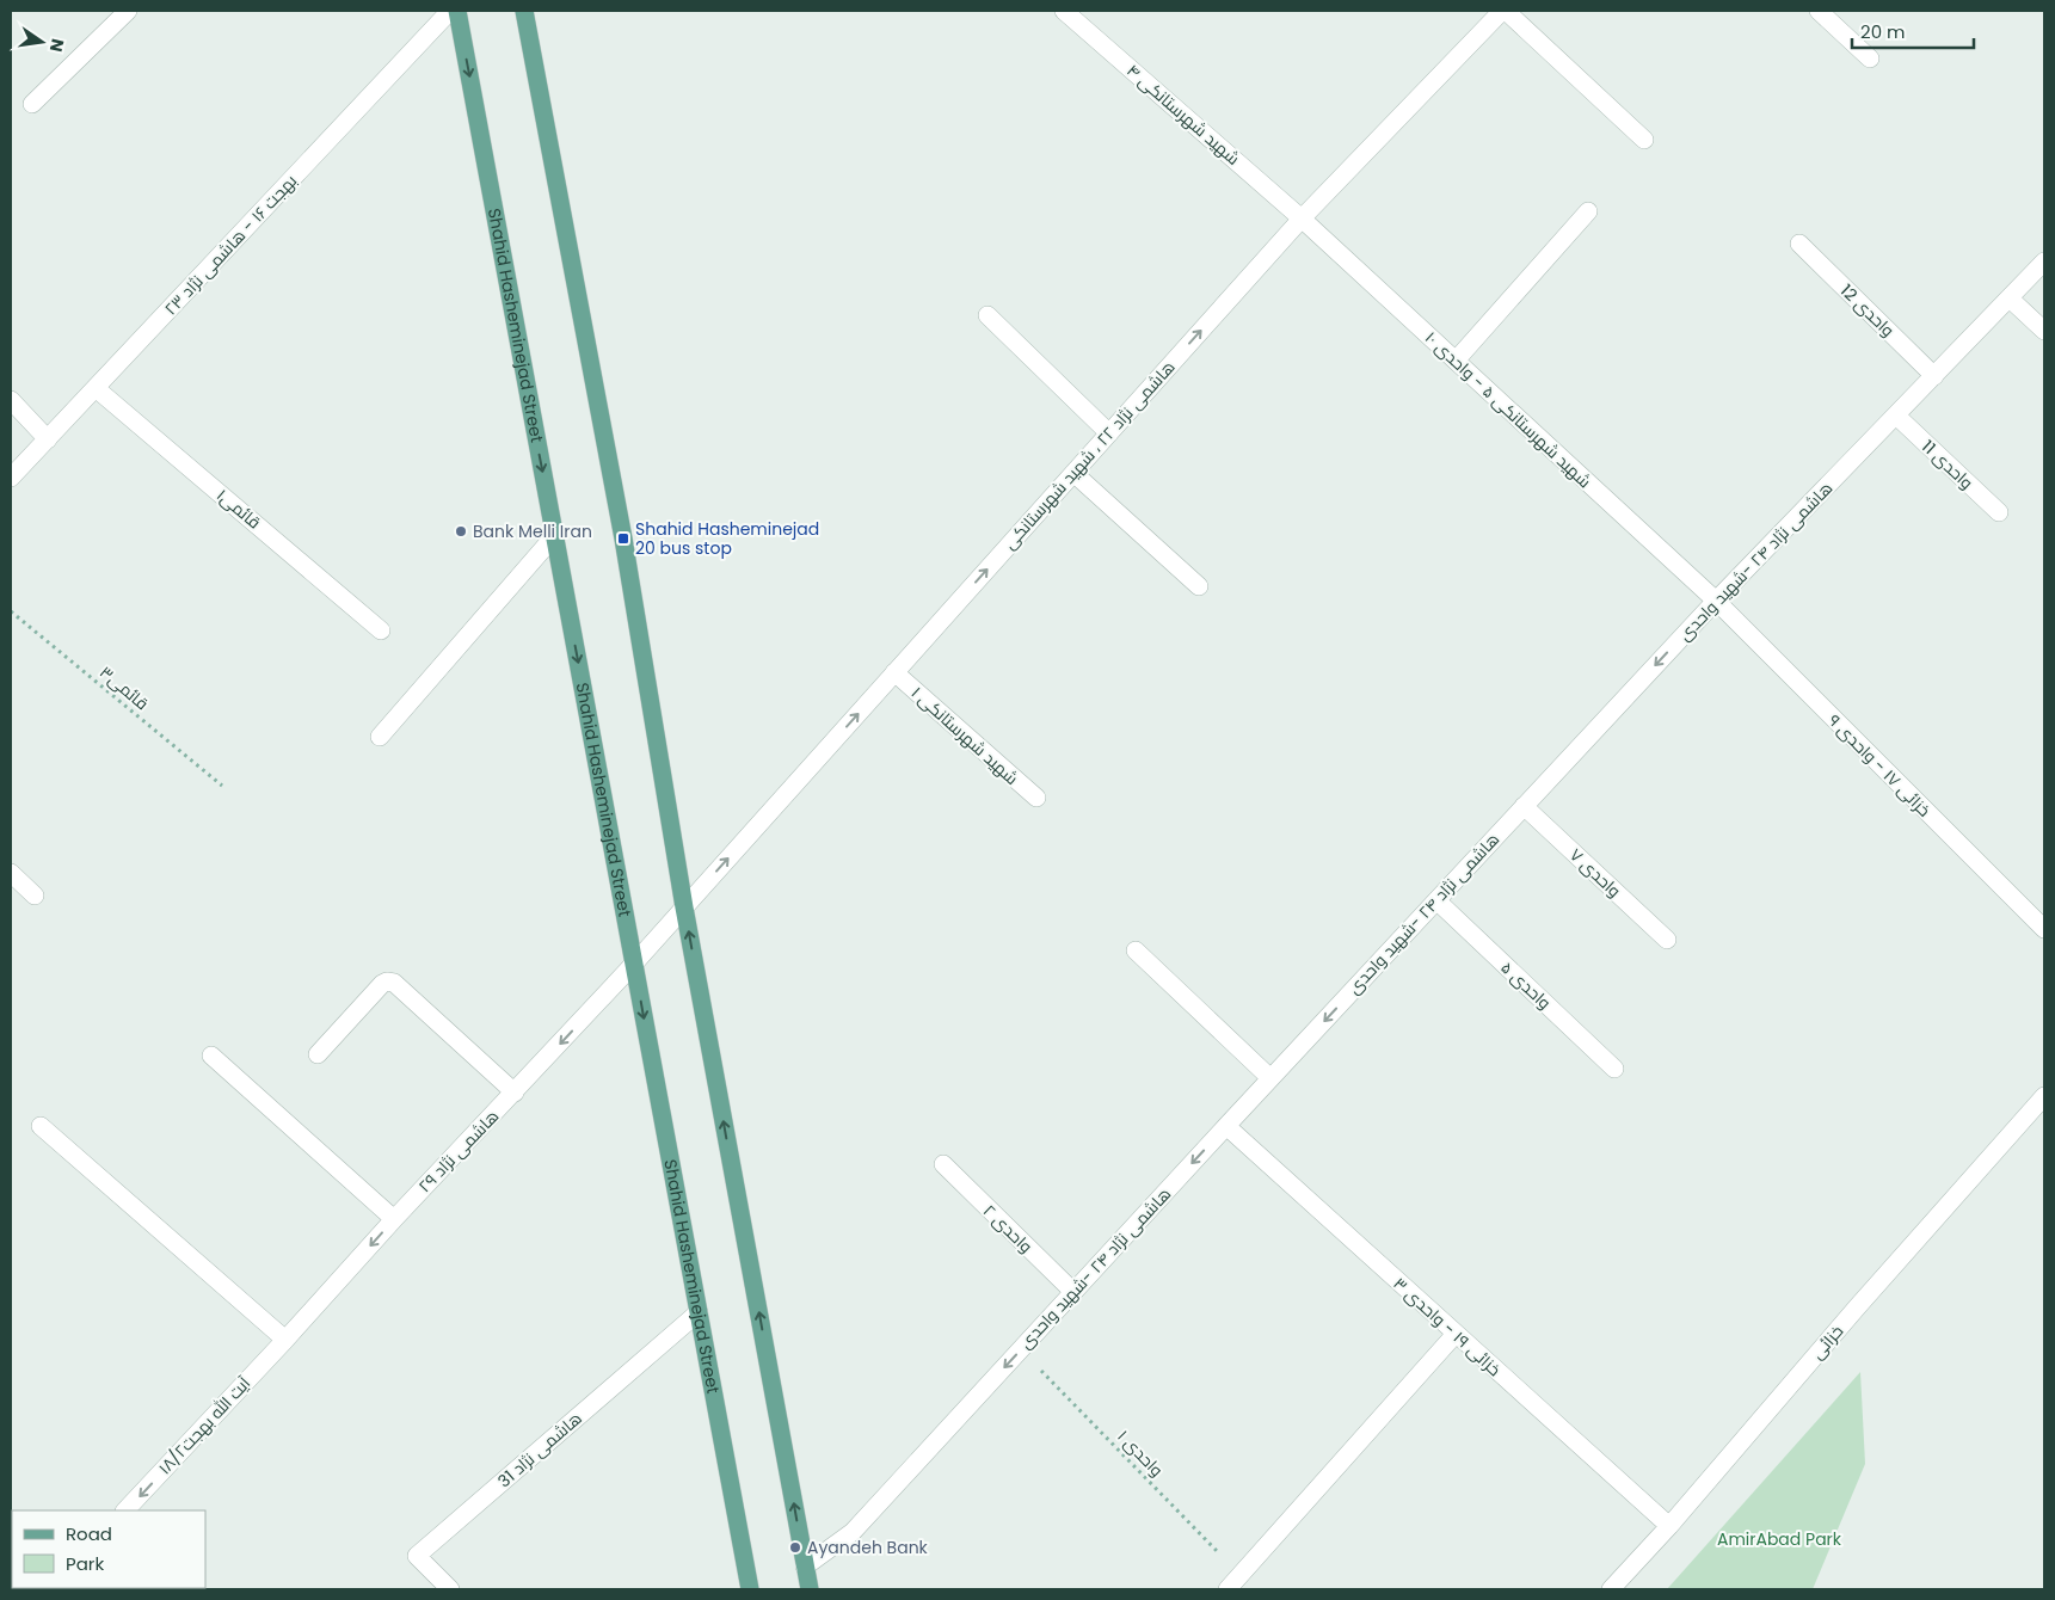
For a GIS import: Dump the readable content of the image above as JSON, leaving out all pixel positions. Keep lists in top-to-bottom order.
{
  "streets": {
    "main road": ["Shahid Hasheminejad Street"],
    "street": [
      "شهید شهرستانکی ۴",
      "بهجت ۱۶ - هاشمی نژاد ۲۳",
      "واحدی 12",
      "شهید شهرستانکی ۵ - واحدی ۱۰",
      "هاشمی نژاد ۲۲ ، شهید شهرستانکی",
      "واحدی 11",
      "قائمی۱",
      "هاشمی نژاد ۲۴ -شهید واحدی",
      "شهید شهرستانکی ۱",
      "خزائی ۱۷ - واحدی ۹",
      "واحدی ۷",
      "واحدی ۵",
      "هاشمی نژاد ۲۹",
      "واحدی ۲",
      "خزائی ۱۹ - واحدی ۳",
      "خزائی",
      "آیت الله بهجت۱۸/۲",
      "هاشمی نژاد 31"
    ],
    "path": ["قائمی۳", "واحدی ۱"]
  },
  "crossings": [
    ["شهید شهرستانکی ۴", "شهید شهرستانکی ۵ - واحدی ۱۰"],
    ["شهید شهرستانکی ۴", "هاشمی نژاد ۲۲ ، شهید شهرستانکی"],
    ["بهجت ۱۶ - هاشمی نژاد ۲۳", "قائمی۱"],
    ["واحدی 12", "هاشمی نژاد ۲۴ -شهید واحدی"],
    ["Shahid Hasheminejad Street", "هاشمی نژاد ۲۲ ، شهید شهرستانکی"],
    ["Shahid Hasheminejad Street", "هاشمی نژاد ۲۹"],
    ["Shahid Hasheminejad Street", "هاشمی نژاد 31"],
    ["شهید شهرستانکی ۵ - واحدی ۱۰", "هاشمی نژاد ۲۲ ، شهید شهرستانکی"],
    ["شهید شهرستانکی ۵ - واحدی ۱۰", "هاشمی نژاد ۲۴ -شهید واحدی"],
    ["شهید شهرستانکی ۵ - واحدی ۱۰", "خزائی ۱۷ - واحدی ۹"],
    ["هاشمی نژاد ۲۲ ، شهید شهرستانکی", "شهید شهرستانکی ۱"],
    ["هاشمی نژاد ۲۲ ، شهید شهرستانکی", "هاشمی نژاد ۲۹"],
    ["واحدی 11", "هاشمی نژاد ۲۴ -شهید واحدی"],
    ["هاشمی نژاد ۲۴ -شهید واحدی", "خزائی ۱۷ - واحدی ۹"],
    ["هاشمی نژاد ۲۴ -شهید واحدی", "واحدی ۷"],
    ["هاشمی نژاد ۲۴ -شهید واحدی", "واحدی ۵"],
    ["هاشمی نژاد ۲۴ -شهید واحدی", "واحدی ۲"],
    ["هاشمی نژاد ۲۴ -شهید واحدی", "خزائی ۱۹ - واحدی ۳"],
    ["هاشمی نژاد ۲۴ -شهید واحدی", "واحدی ۱"],
    ["هاشمی نژاد ۲۹", "آیت الله بهجت۱۸/۲"],
    ["خزائی ۱۹ - واحدی ۳", "خزائی"]
  ],
  "one_way": [
    "هاشمی نژاد ۲۲ ، شهید شهرستانکی",
    "هاشمی نژاد ۲۴ -شهید واحدی",
    "هاشمی نژاد ۲۹",
    "آیت الله بهجت۱۸/۲"
  ],
  "parks": ["AmirAbad Park"],
  "places": {
    "other": ["Bank Melli Iran", "Ayandeh Bank"],
    "transit": ["Shahid Hasheminejad 20 bus stop"]
  },
  "legend": ["Road", "Park"],
  "scale_bar": "20 m",
  "north": "right"
}
